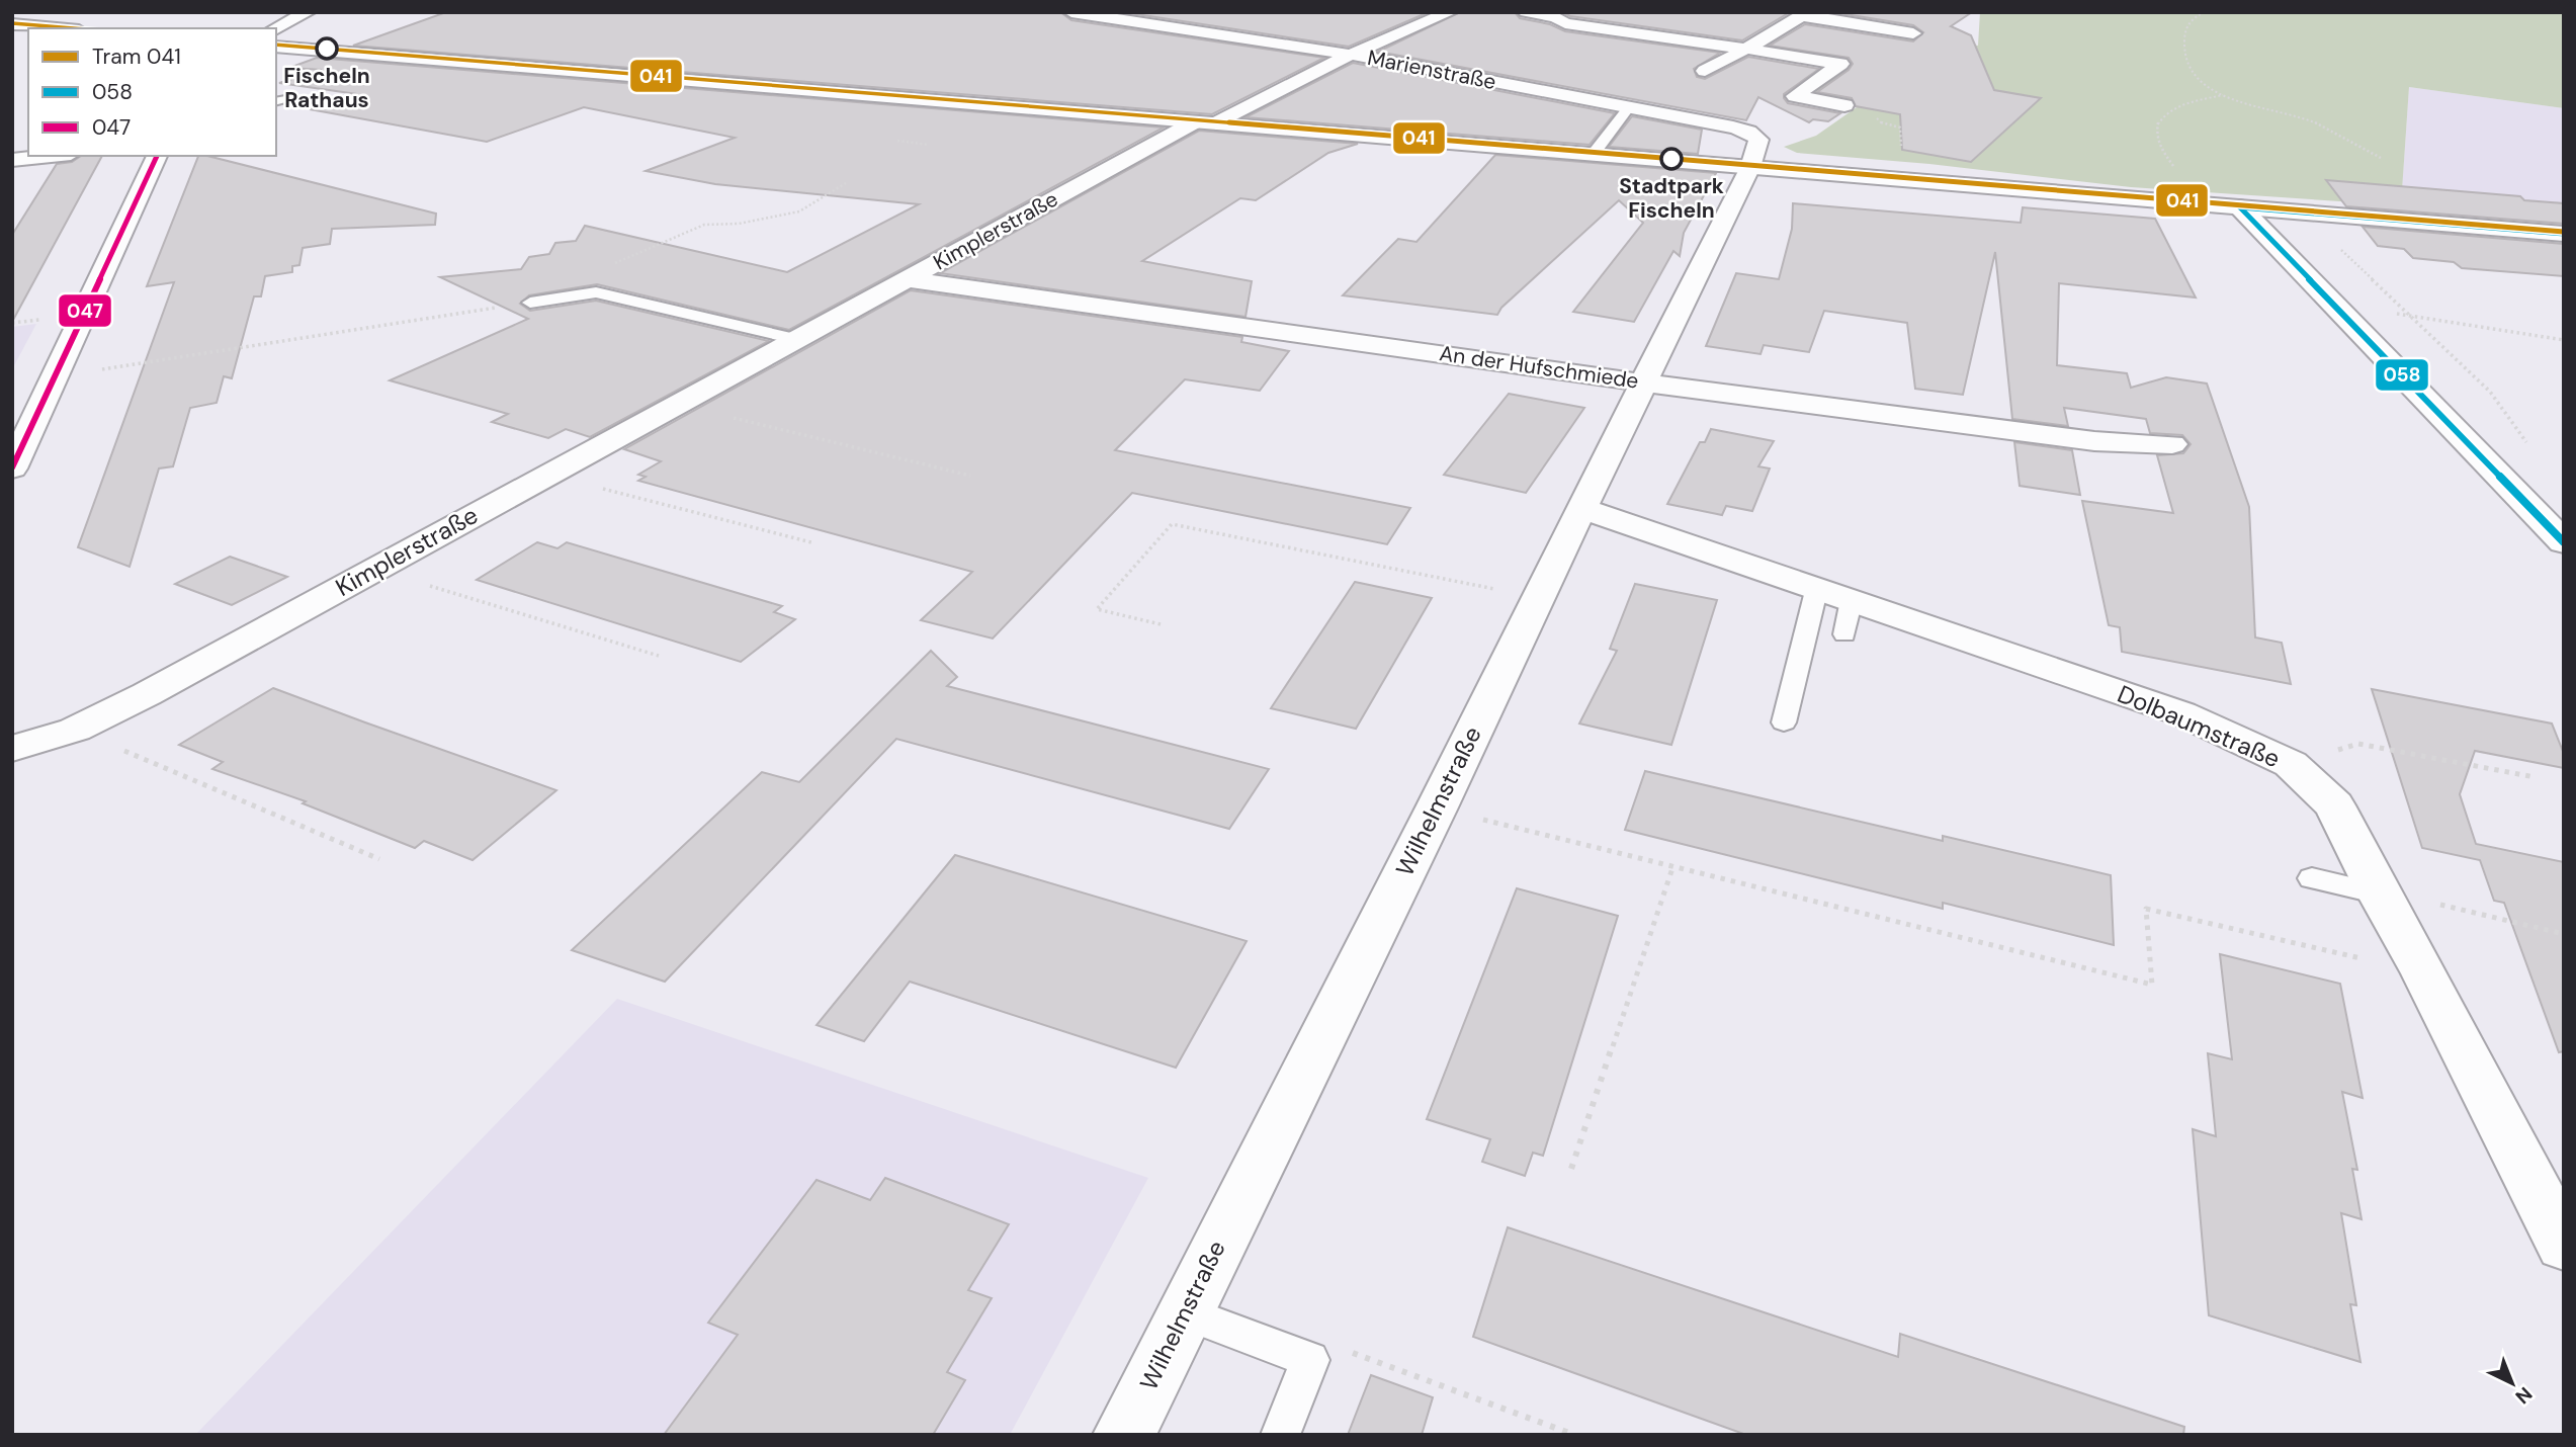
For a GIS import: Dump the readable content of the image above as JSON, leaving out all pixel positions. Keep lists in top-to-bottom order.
{
  "streets": {
    "street": [
      "Marienstraße",
      "Kimplerstraße",
      "An der Hufschmiede",
      "Dolbaumstraße",
      "Wilhelmstraße"
    ]
  },
  "crossings": [
    ["Marienstraße", "Kimplerstraße"],
    ["Marienstraße", "Wilhelmstraße"],
    ["Kimplerstraße", "An der Hufschmiede"],
    ["An der Hufschmiede", "Wilhelmstraße"],
    ["Dolbaumstraße", "Wilhelmstraße"]
  ],
  "places": ["Fischeln Rathaus", "Stadtpark Fischeln"],
  "lines": ["tram line 041", "transit line 047", "transit line 058"],
  "legend": ["Tram 041", "058", "047"],
  "north": "bottom right"
}
